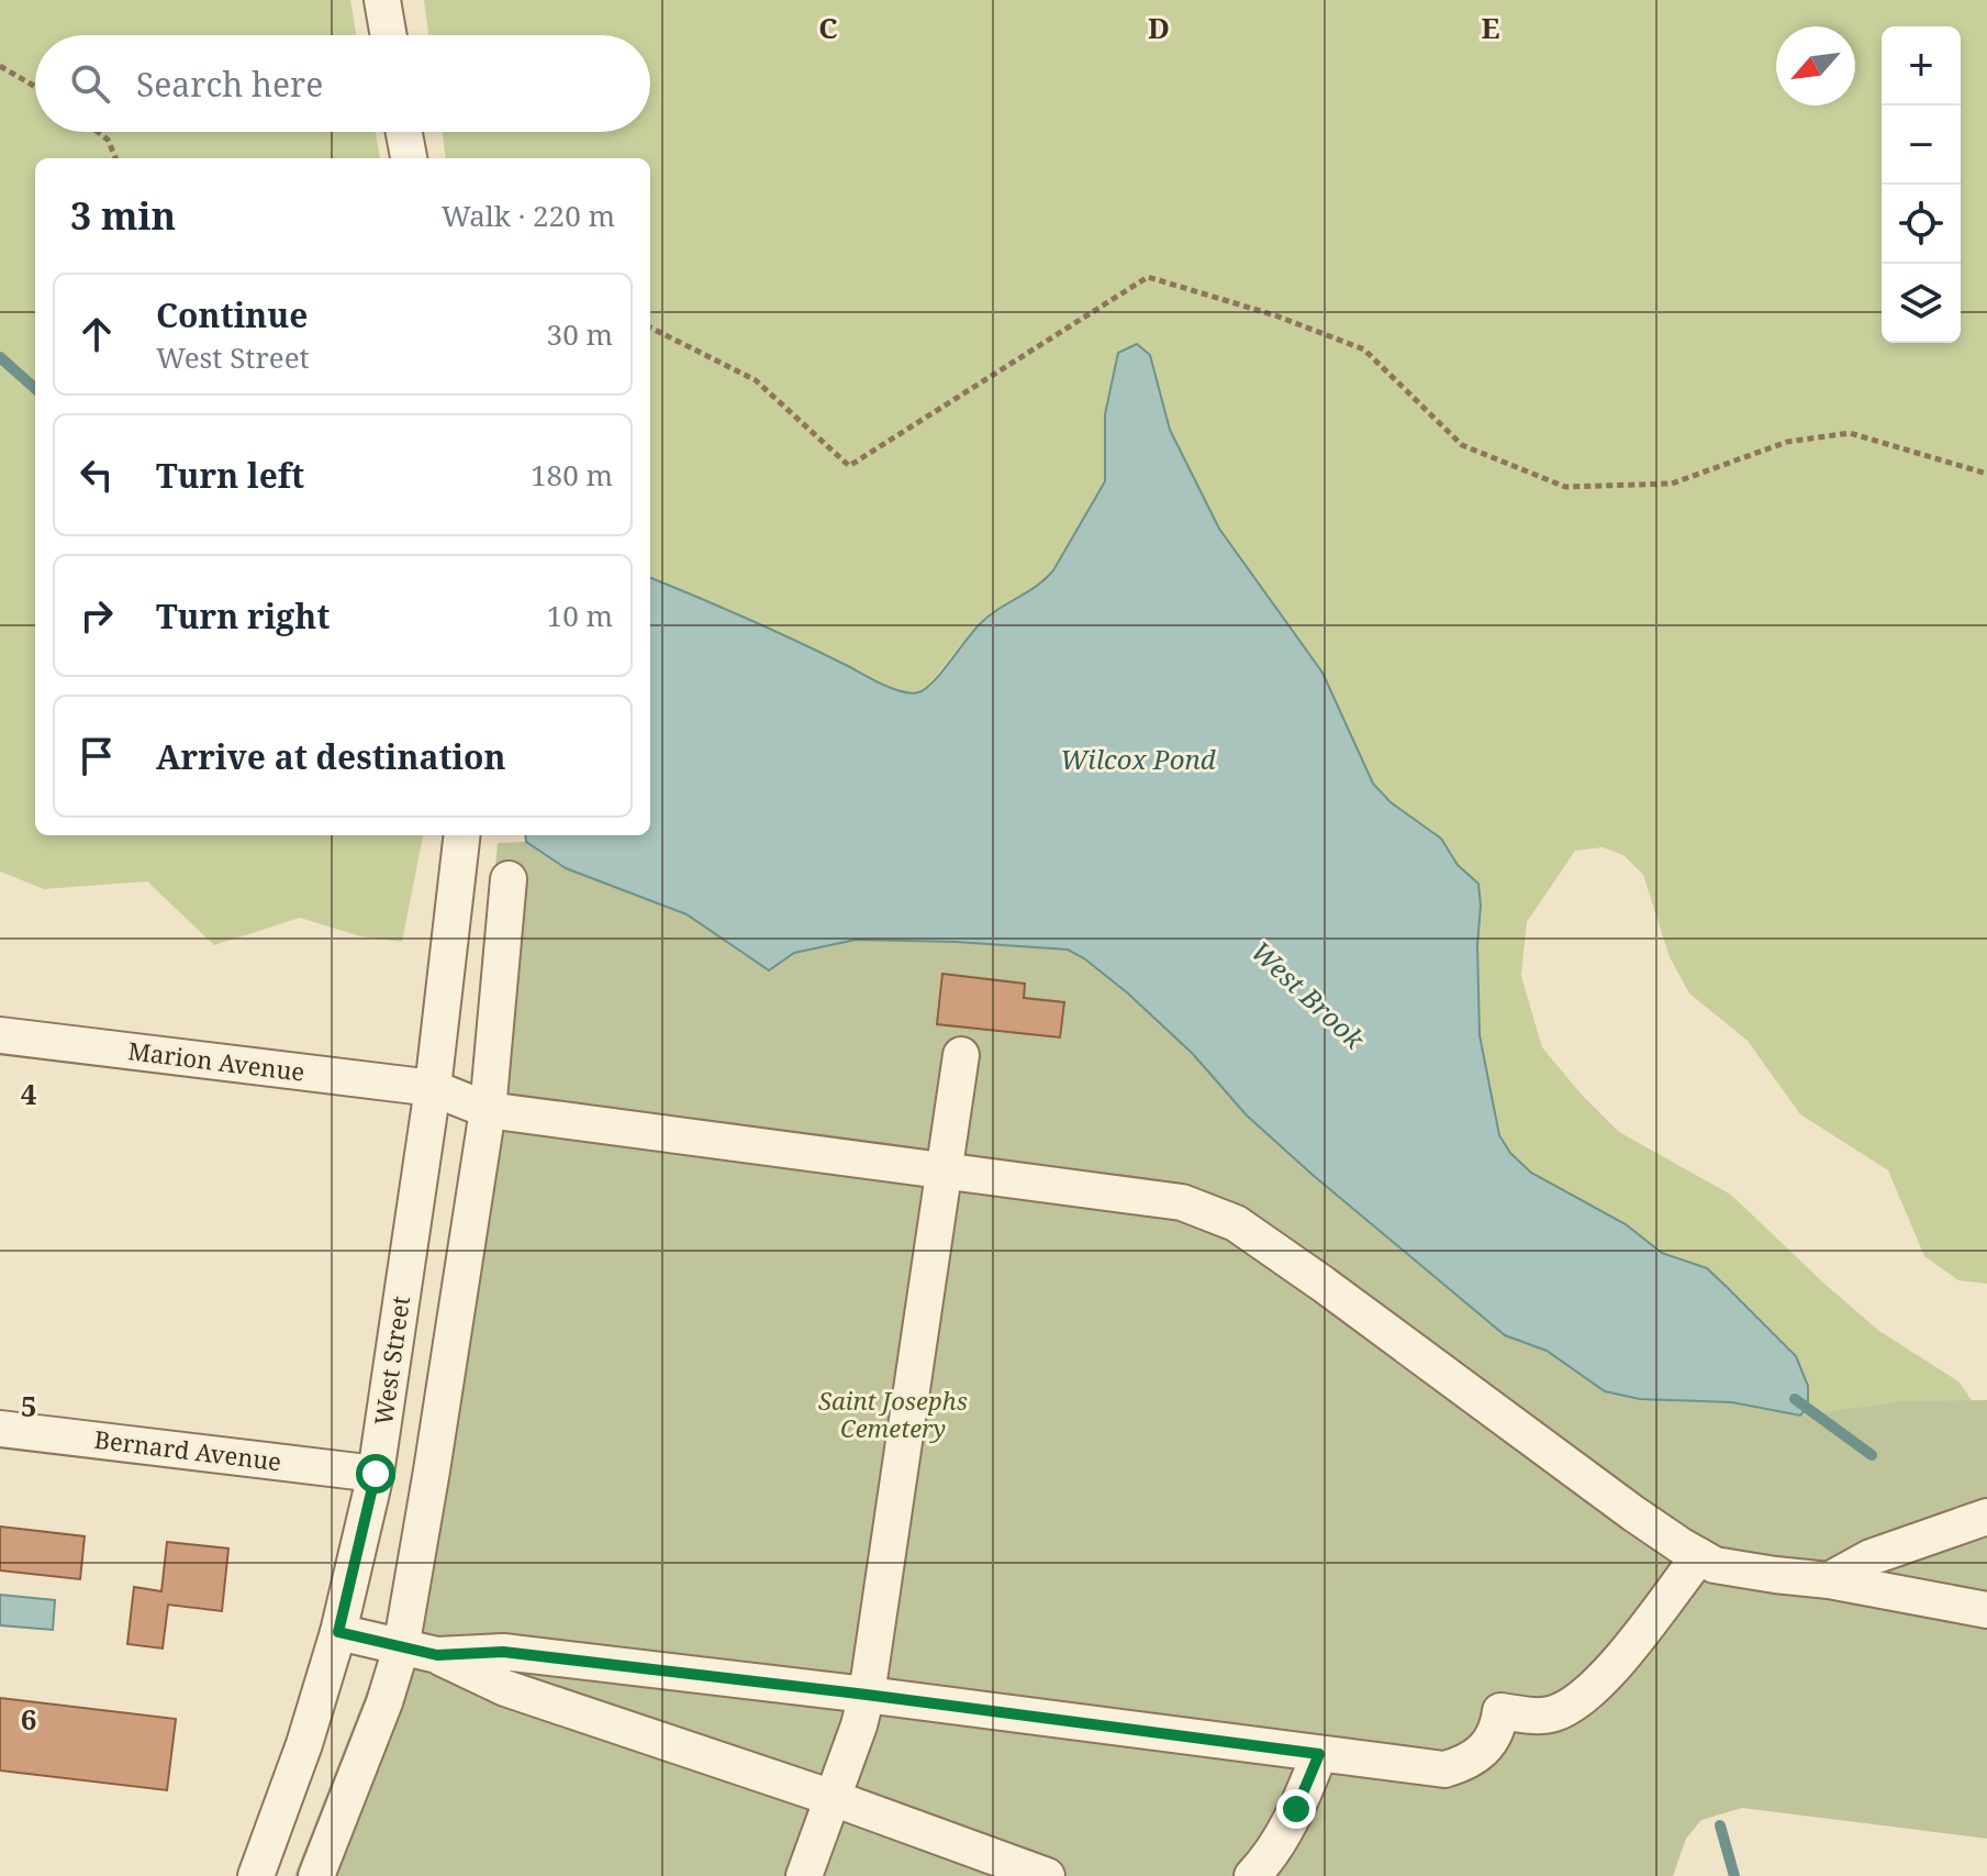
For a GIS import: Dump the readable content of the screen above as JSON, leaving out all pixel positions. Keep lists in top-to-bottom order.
{
  "streets": {
    "street": ["Marion Avenue", "West Street", "Bernard Avenue"]
  },
  "crossings": [
    ["Marion Avenue", "West Street"],
    ["West Street", "Bernard Avenue"]
  ],
  "water": ["Wilcox Pond", "West Brook"],
  "parks": ["Saint Josephs Cemetery"],
  "north": "bottom left",
  "page": {
    "map_buttons": ["+", "−"],
    "search": "Search here",
    "heading": ["3 min", "Walk · 220 m"],
    "list": [
      ["Continue", "West Street", "30 m"],
      ["Turn left", "180 m"],
      ["Turn right", "10 m"],
      "Arrive at destination"
    ]
  },
  "grid": {
    "columns": ["C", "D", "E"],
    "rows": ["4", "5", "6"]
  }
}
